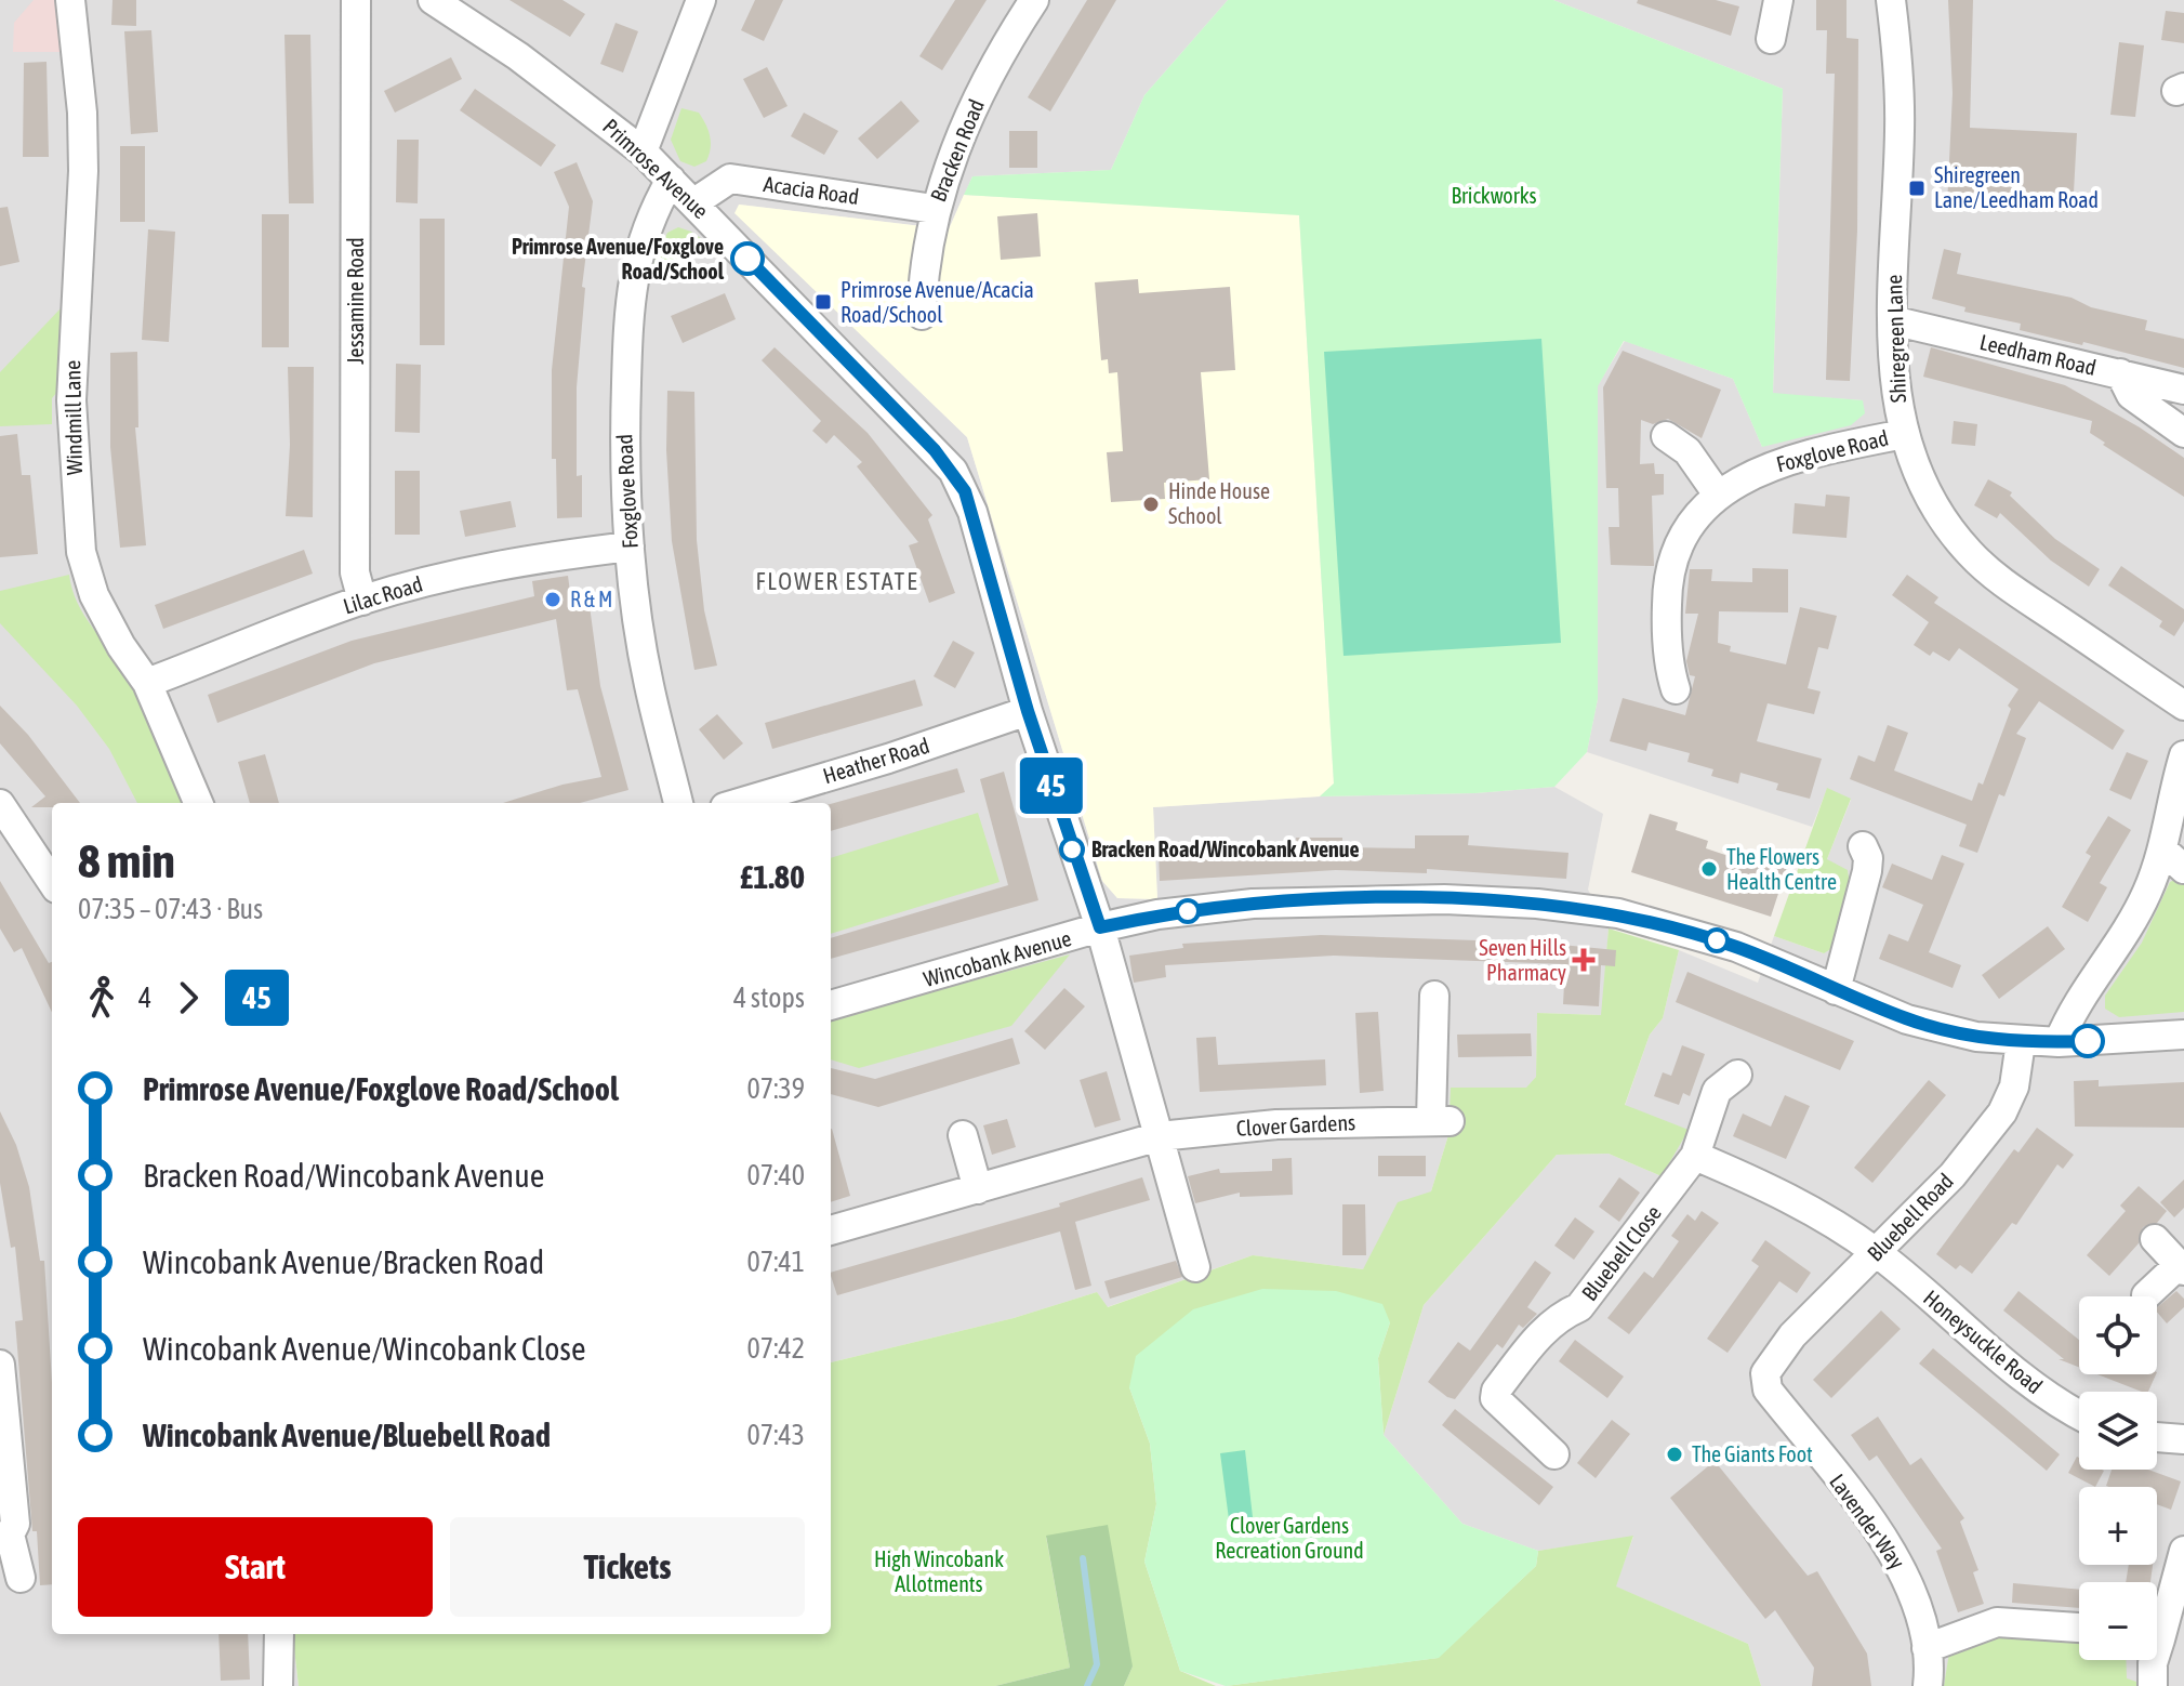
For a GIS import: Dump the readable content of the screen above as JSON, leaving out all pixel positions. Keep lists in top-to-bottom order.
{
  "streets": {
    "street": [
      "Bracken Road",
      "Primrose Avenue",
      "Acacia Road",
      "Jessamine Road",
      "Shiregreen Lane",
      "Leedham Road",
      "Windmill Lane",
      "Foxglove Road",
      "Lilac Road",
      "Heather Road",
      "Wincobank Avenue",
      "Clover Gardens",
      "Bluebell Road",
      "Bluebell Close",
      "Honeysuckle Road",
      "Lavender Way"
    ]
  },
  "crossings": [
    ["Bracken Road", "Acacia Road"],
    ["Primrose Avenue", "Acacia Road"],
    ["Primrose Avenue", "Foxglove Road"],
    ["Primrose Avenue", "Heather Road"],
    ["Primrose Avenue", "Wincobank Avenue"],
    ["Jessamine Road", "Lilac Road"],
    ["Shiregreen Lane", "Leedham Road"],
    ["Shiregreen Lane", "Foxglove Road"],
    ["Windmill Lane", "Lilac Road"],
    ["Foxglove Road", "Lilac Road"],
    ["Wincobank Avenue", "Bluebell Road"],
    ["Bluebell Road", "Honeysuckle Road"],
    ["Bluebell Road", "Lavender Way"]
  ],
  "districts": ["FLOWER ESTATE"],
  "parks": ["Brickworks", "Clover Gardens Recreation Ground", "High Wincobank Allotments"],
  "places": {
    "transit": ["Shiregreen Lane/Leedham Road", "Primrose Avenue/Acacia Road/School"],
    "other": [
      "Primrose Avenue/Foxglove Road/School",
      "Hinde House School",
      "R & M",
      "Bracken Road/Wincobank Avenue",
      "The Flowers Health Centre",
      "The Giants Foot"
    ],
    "health": ["Seven Hills Pharmacy"]
  },
  "lines": ["bus line 45"],
  "page": {
    "on_map": "45",
    "heading": ["8 min", "07:35 – 07:43 · Bus", "£1.80"],
    "legs": ["4", "45", "4 stops"],
    "list": [
      {
        "name": "Primrose Avenue/Foxglove Road/School",
        "value": "07:39"
      },
      {
        "name": "Bracken Road/Wincobank Avenue",
        "value": "07:40"
      },
      {
        "name": "Wincobank Avenue/Bracken Road",
        "value": "07:41"
      },
      {
        "name": "Wincobank Avenue/Wincobank Close",
        "value": "07:42"
      },
      {
        "name": "Wincobank Avenue/Bluebell Road",
        "value": "07:43"
      }
    ],
    "map_buttons": ["+", "−"],
    "buttons": ["Start", "Tickets"]
  }
}
